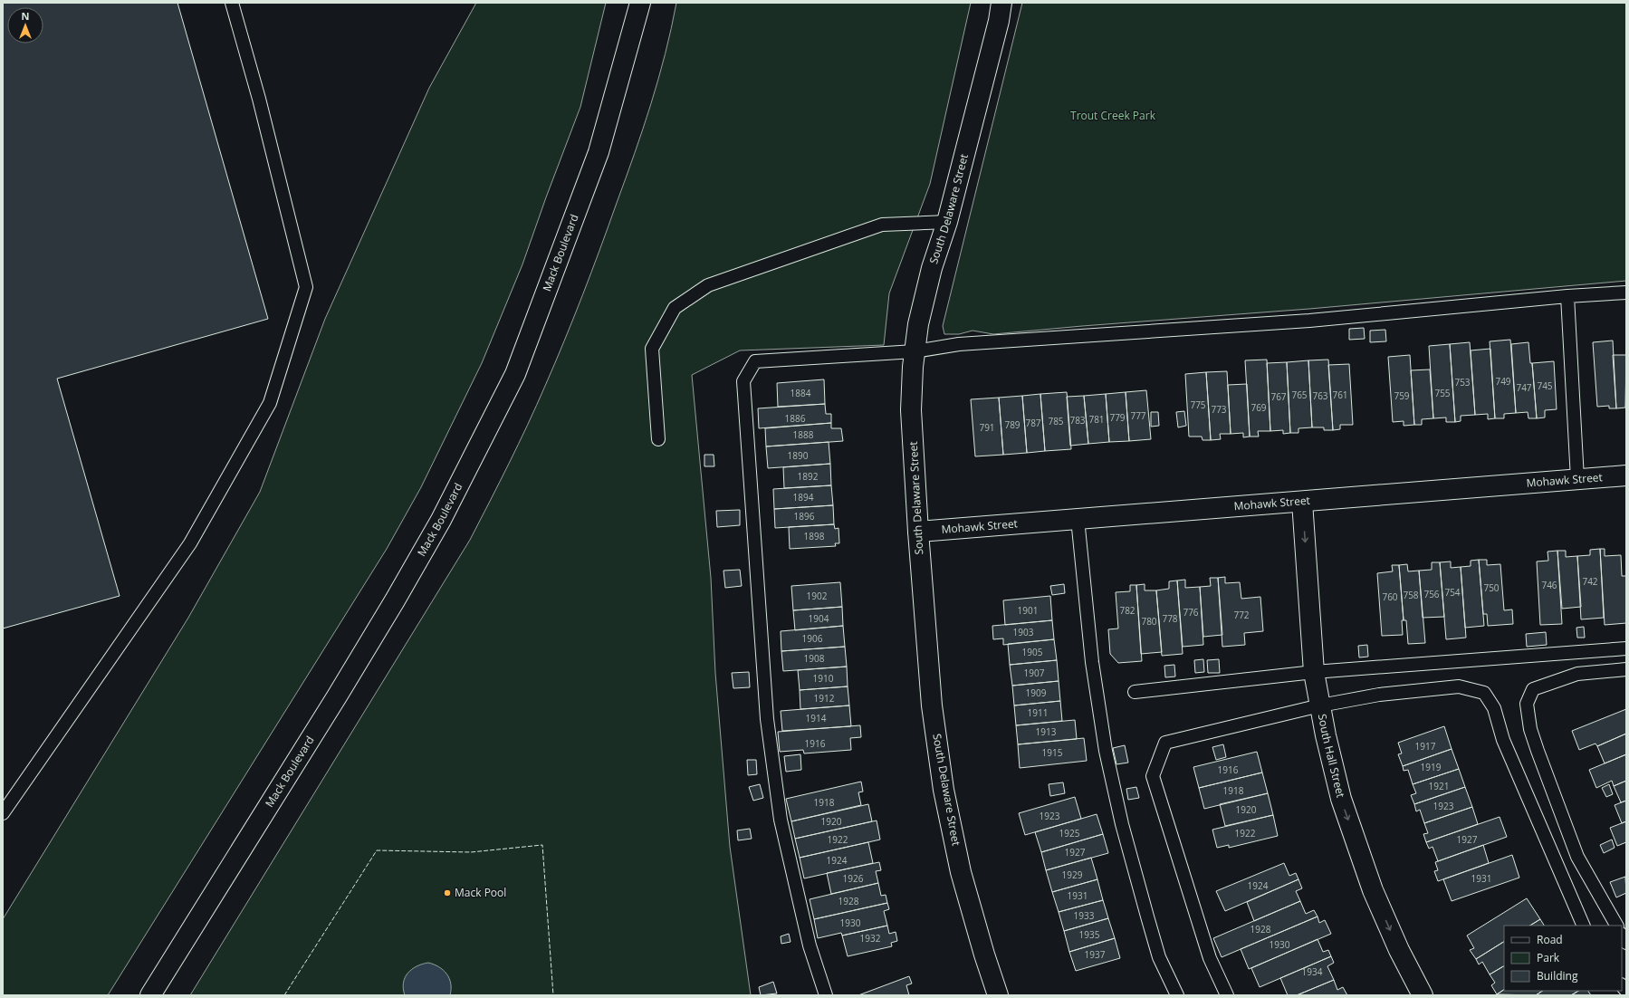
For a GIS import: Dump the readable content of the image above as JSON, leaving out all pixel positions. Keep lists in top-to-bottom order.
{
  "streets": {
    "street": [
      "South Delaware Street",
      "Mack Boulevard",
      "Mohawk Street",
      "South Hall Street"
    ]
  },
  "crossings": [
    ["South Delaware Street", "Mohawk Street"],
    ["Mohawk Street", "South Hall Street"]
  ],
  "one_way": ["South Hall Street"],
  "parks": ["Trout Creek Park"],
  "places": ["Mack Pool"],
  "house_numbers": [
    "749",
    "753",
    "745",
    "747",
    "1884",
    "755",
    "765",
    "761",
    "763",
    "759",
    "767",
    "775",
    "769",
    "773",
    "777",
    "779",
    "1886",
    "781",
    "783",
    "785",
    "787",
    "789",
    "791",
    "1888",
    "1890",
    "1892",
    "1894",
    "1896",
    "1898",
    "742",
    "746",
    "750",
    "754",
    "756",
    "758",
    "1902",
    "760",
    "1901",
    "782",
    "776",
    "772",
    "1904",
    "778",
    "780",
    "1903",
    "1906",
    "1905",
    "1908",
    "1907",
    "1910",
    "1909",
    "1912",
    "1911",
    "1914",
    "1913",
    "1916",
    "1917",
    "1915",
    "1919",
    "1916",
    "1921",
    "1918",
    "1918",
    "1923",
    "1920",
    "1923",
    "1920",
    "1925",
    "1922",
    "1922",
    "1927",
    "1927",
    "1924",
    "1929",
    "1926",
    "1931",
    "1924",
    "1931",
    "1928",
    "1933",
    "1930",
    "1928",
    "1935",
    "1932",
    "1930",
    "1937",
    "1934"
  ],
  "legend": ["Road", "Park", "Building"],
  "north": "top"
}
